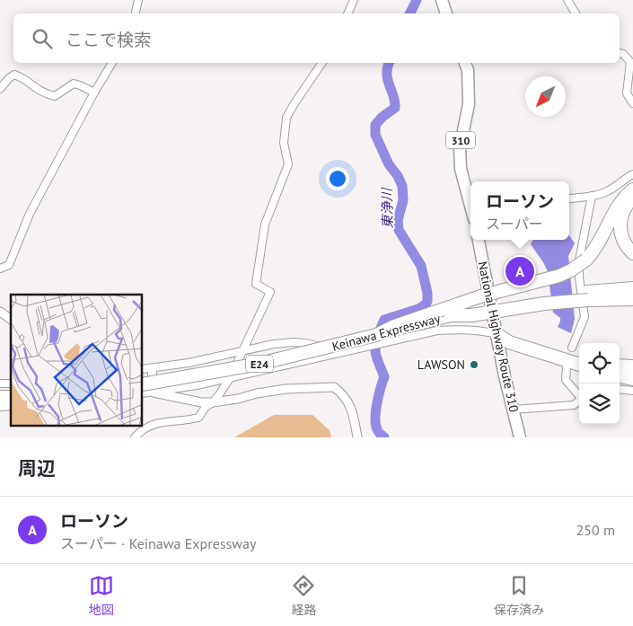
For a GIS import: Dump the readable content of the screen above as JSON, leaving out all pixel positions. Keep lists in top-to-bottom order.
{
  "streets": {
    "highway": [
      "310",
      "Keinawa Expressway",
      "National Highway Route 310",
      "E24"
    ]
  },
  "water": ["東浄川"],
  "places": ["LAWSON"],
  "north": "bottom left",
  "page": {
    "search": "ここで検索",
    "popup": ["ローソン", "スーパー"],
    "pins": "A",
    "heading": "周辺",
    "list": [
      {
        "mark": "A",
        "name": "ローソン",
        "note": "スーパー · Keinawa Expressway",
        "value": "250 m"
      }
    ],
    "nav": ["地図", "経路", "保存済み"]
  }
}
